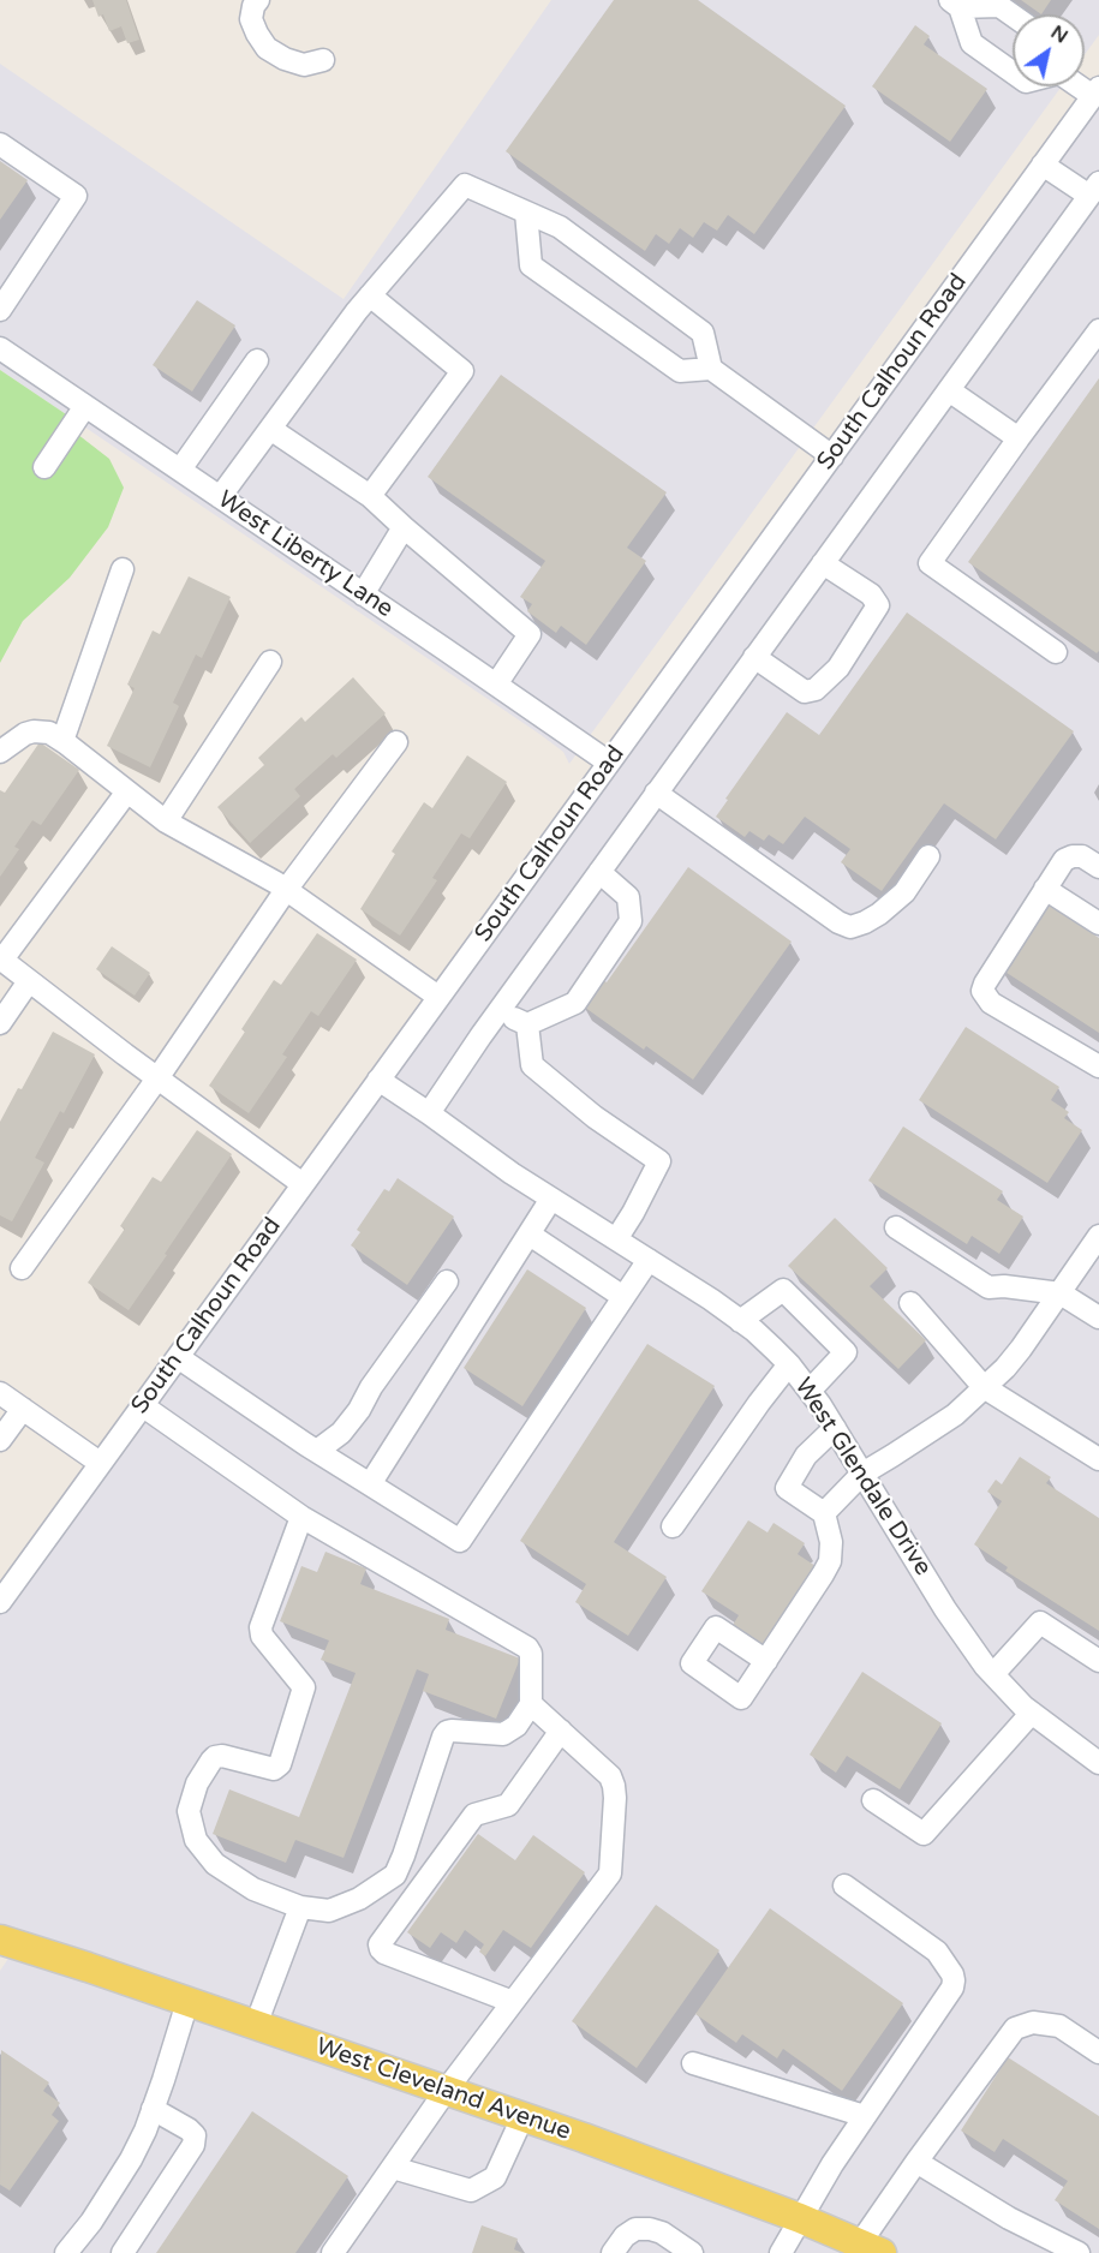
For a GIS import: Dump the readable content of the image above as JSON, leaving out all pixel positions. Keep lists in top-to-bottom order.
{
  "streets": {
    "main road": ["West Cleveland Avenue"],
    "street": ["South Calhoun Road", "West Liberty Lane", "West Glendale Drive"]
  },
  "crossings": [
    ["South Calhoun Road", "West Liberty Lane"],
    ["South Calhoun Road", "West Glendale Drive"]
  ],
  "north": "top right"
}
